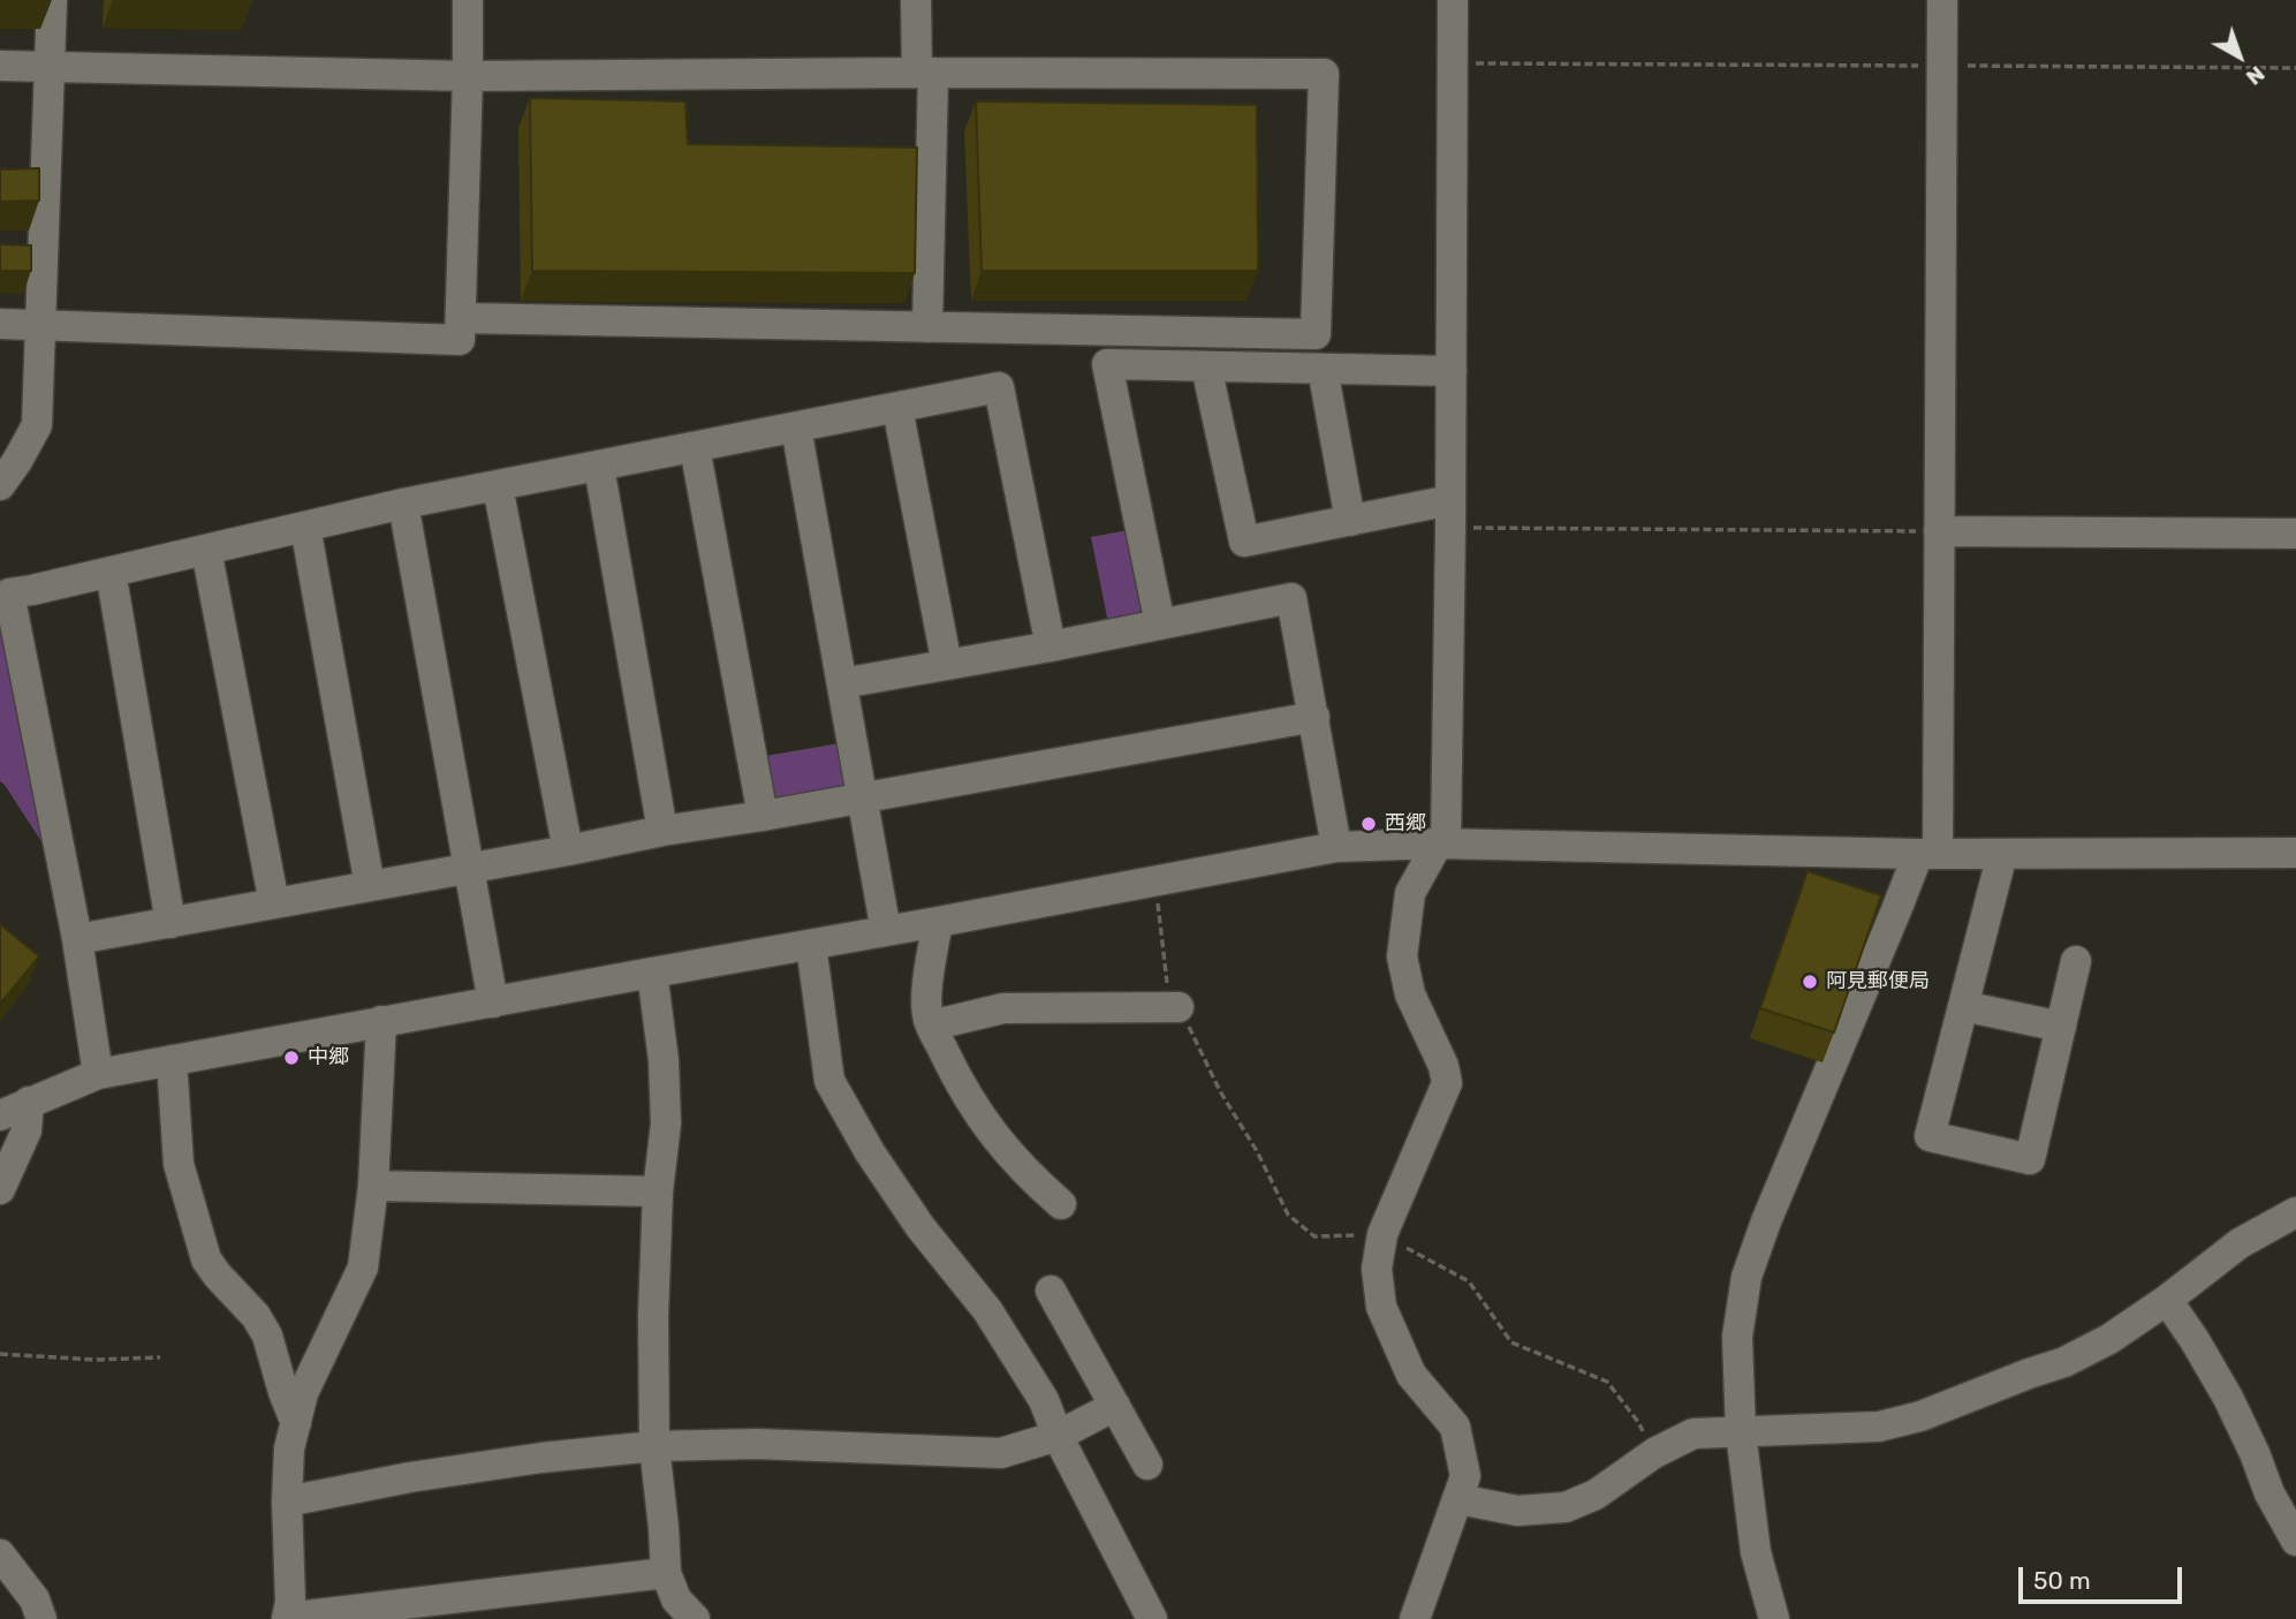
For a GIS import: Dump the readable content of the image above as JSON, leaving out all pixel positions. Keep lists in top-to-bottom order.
{
  "places": ["西郷", "阿見郵便局", "中郷"],
  "scale_bar": "50 m",
  "north": "bottom right"
}
